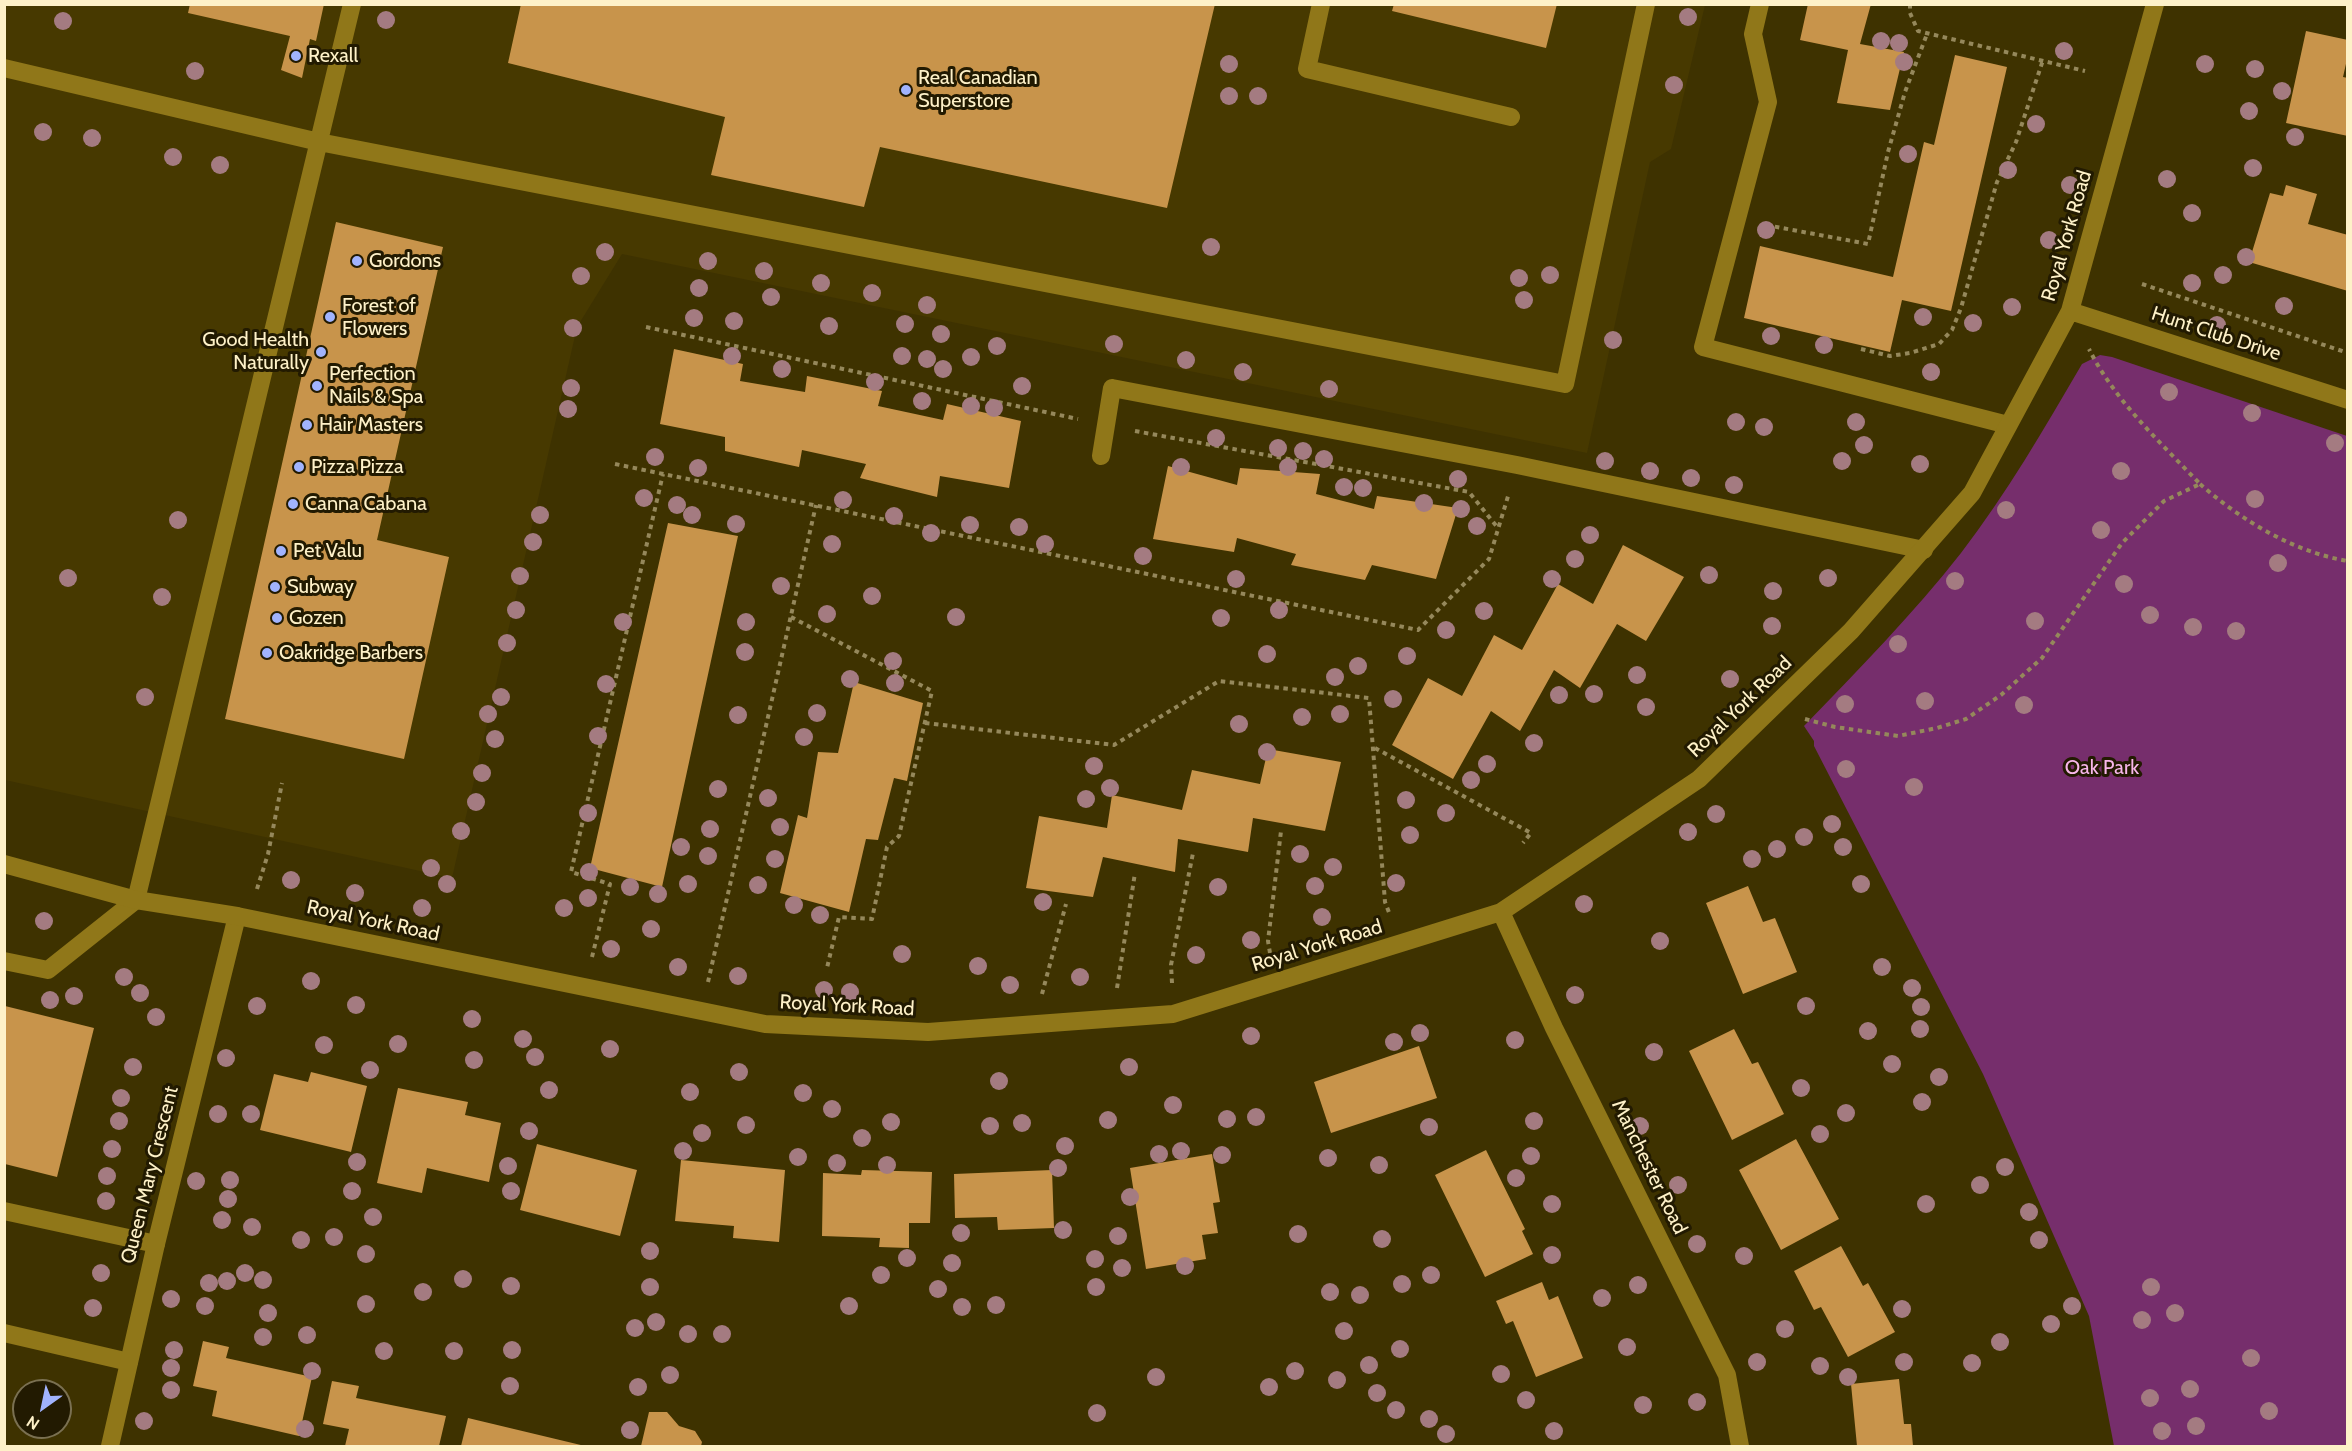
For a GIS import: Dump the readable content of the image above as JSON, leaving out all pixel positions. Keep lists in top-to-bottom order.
{
  "streets": {
    "street": [
      "Royal York Road",
      "Hunt Club Drive",
      "Manchester Road",
      "Queen Mary Crescent"
    ]
  },
  "crossings": [
    ["Royal York Road", "Hunt Club Drive"],
    ["Royal York Road", "Manchester Road"],
    ["Royal York Road", "Queen Mary Crescent"]
  ],
  "parks": ["Oak Park"],
  "places": [
    "Rexall",
    "Real Canadian Superstore",
    "Gordons",
    "Forest of Flowers",
    "Good Health Naturally",
    "Perfection Nails & Spa",
    "Hair Masters",
    "Pizza Pizza",
    "Canna Cabana",
    "Pet Valu",
    "Subway",
    "Gozen",
    "Oakridge Barbers"
  ],
  "north": "bottom left"
}
